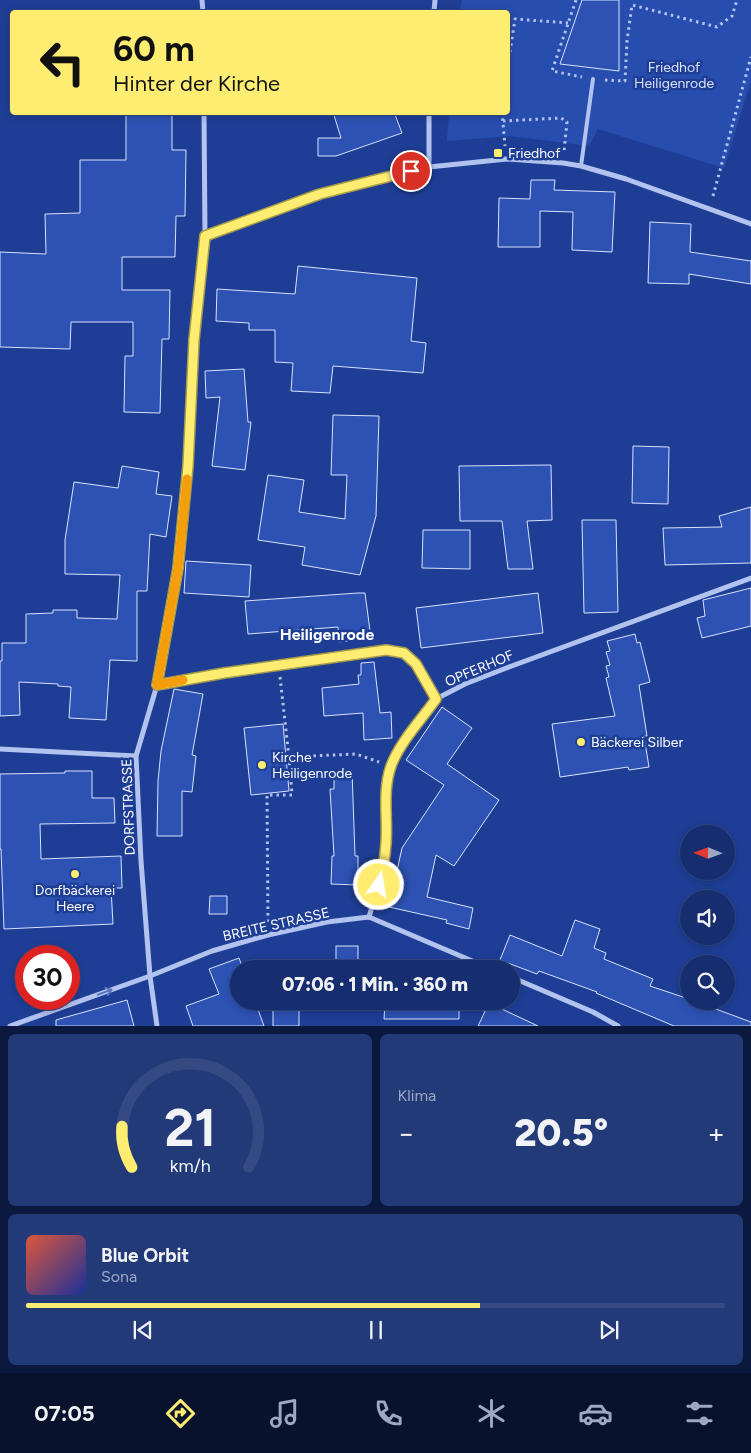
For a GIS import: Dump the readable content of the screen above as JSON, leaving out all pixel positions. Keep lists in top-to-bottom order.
{
  "streets": {
    "street": ["OPFERHOF", "DORFSTRASSE", "BREITE STRASSE"]
  },
  "crossings": [
    ["OPFERHOF", "BREITE STRASSE"],
    ["DORFSTRASSE", "BREITE STRASSE"]
  ],
  "districts": ["Heiligenrode"],
  "parks": ["Friedhof Heiligenrode"],
  "places": {
    "transit": ["Friedhof"],
    "other": ["Bäckerei Silber", "Kirche Heiligenrode", "Dorfbäckerei Heere"]
  },
  "north": "left",
  "page": {
    "turn": ["60 m", "Hinter der Kirche"],
    "limit": "30",
    "trip": "07:06 · 1 Min. · 360 m",
    "tile": "Klima",
    "heat": ["−", "20.5°", "+"],
    "song": ["Blue Orbit", "Sona"],
    "tabs": "07:05",
    "gauge": ["21", "km/h"]
  }
}
